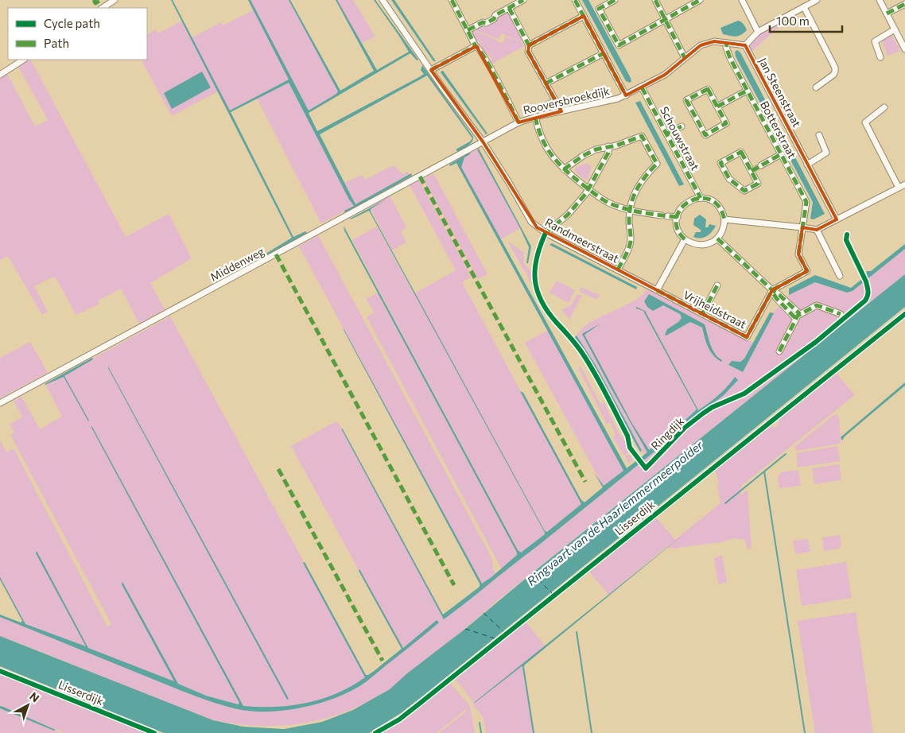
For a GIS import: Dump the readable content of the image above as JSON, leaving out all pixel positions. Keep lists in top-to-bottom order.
{
  "streets": {
    "street": [
      "Jan Steenstraat",
      "Rooversbroekdijk",
      "Botterstraat",
      "Schouwstraat",
      "Randmeerstraat",
      "Middenweg",
      "Vrijheidstraat",
      "Lisserdijk"
    ],
    "cycle path": ["Ringdijk"]
  },
  "crossings": [
    ["Jan Steenstraat", "Rooversbroekdijk"],
    ["Rooversbroekdijk", "Botterstraat"],
    ["Rooversbroekdijk", "Schouwstraat"],
    ["Rooversbroekdijk", "Randmeerstraat"],
    ["Rooversbroekdijk", "Middenweg"],
    ["Randmeerstraat", "Middenweg"],
    ["Randmeerstraat", "Vrijheidstraat"]
  ],
  "water": ["Ringvaart van de Haarlemmermeerpolder"],
  "legend": ["Cycle path", "Path"],
  "scale_bar": "100 m",
  "north": "top right"
}
